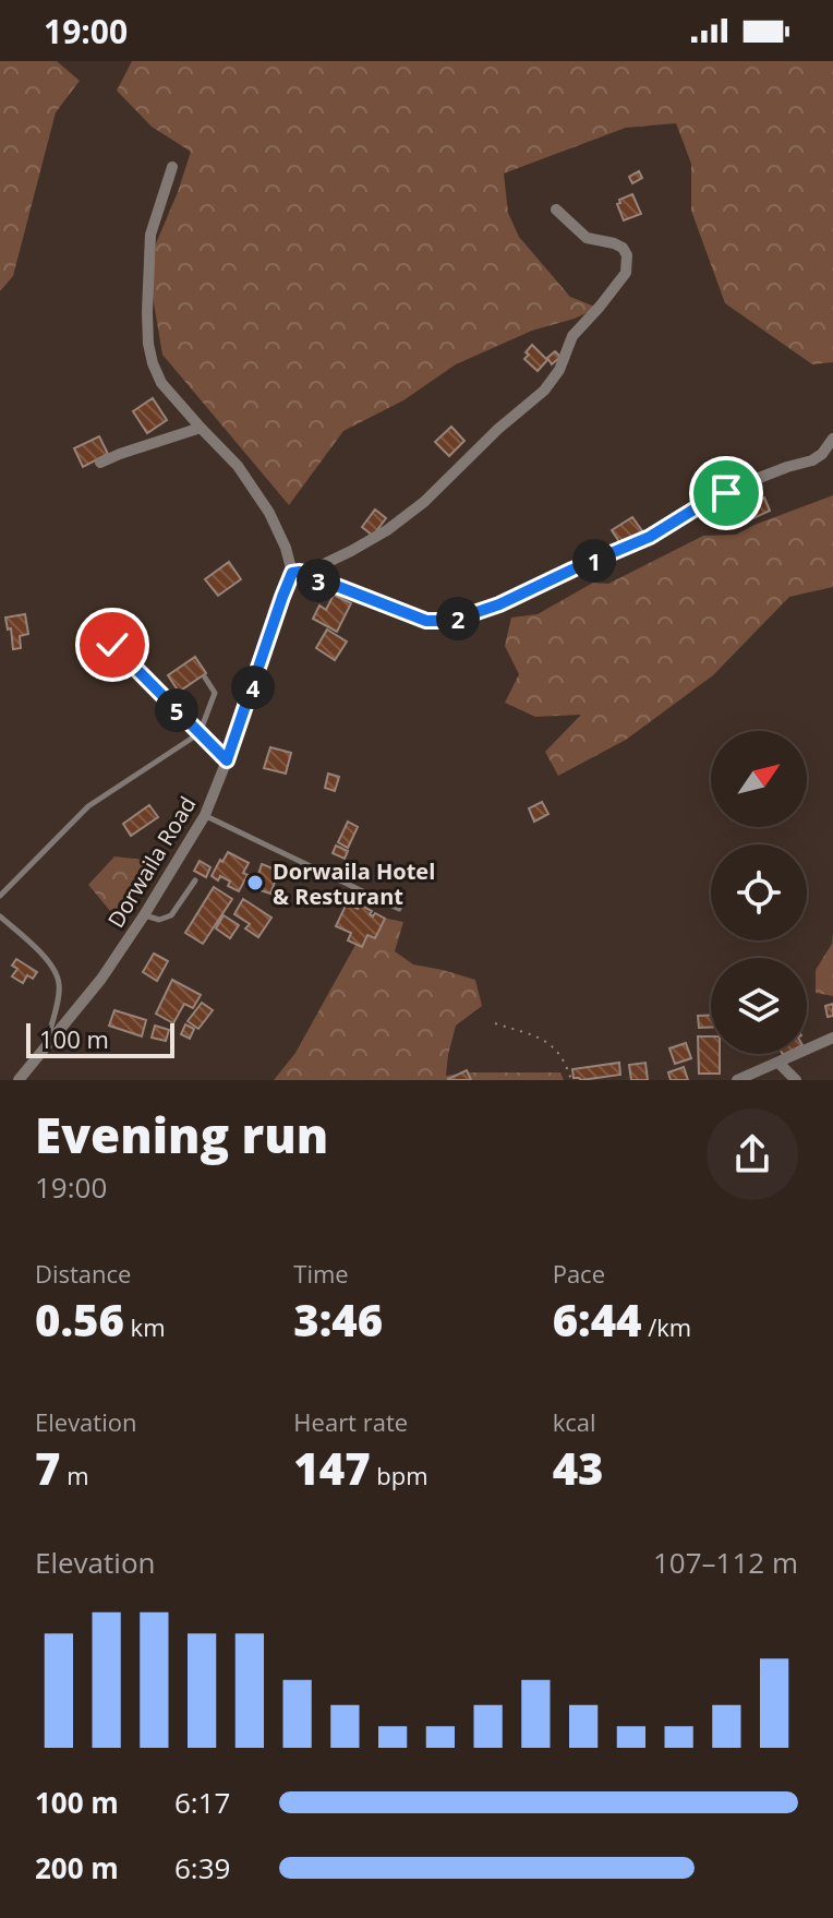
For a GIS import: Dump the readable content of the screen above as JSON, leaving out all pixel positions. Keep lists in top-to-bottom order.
{
  "streets": {
    "street": ["Dorwaila Road"]
  },
  "places": ["Dorwaila Hotel & Resturant"],
  "scale_bar": "100 m",
  "north": "top right",
  "page": {
    "status": "19:00",
    "pins": [
      "1",
      "3",
      "2",
      "4",
      "5"
    ],
    "scale": "100 m",
    "heading": ["Evening run", "19:00"],
    "stats": [
      ["Distance", "0.56 km"],
      ["Time", "3:46"],
      ["Pace", "6:44 /km"],
      ["Elevation", "7 m"],
      ["Heart rate", "147 bpm"],
      ["kcal", "43"]
    ],
    "chart": ["Elevation", "107–112 m"],
    "list": [
      {
        "name": "100 m",
        "note": "6:17"
      },
      {
        "name": "200 m",
        "note": "6:39"
      }
    ]
  }
}
